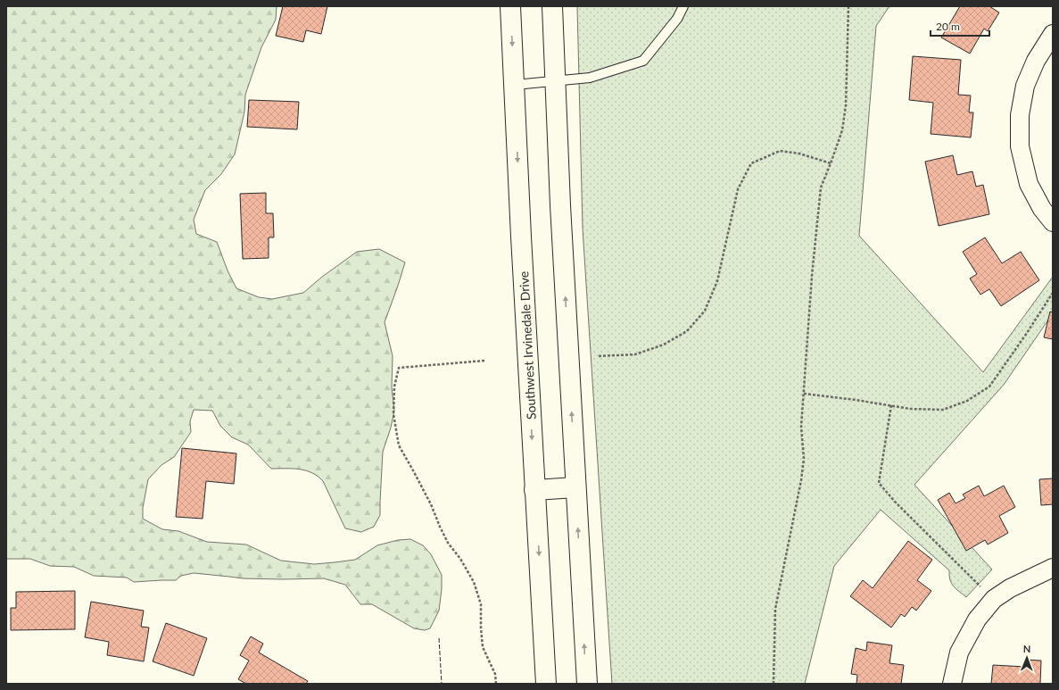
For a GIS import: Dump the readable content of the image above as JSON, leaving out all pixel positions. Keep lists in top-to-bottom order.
{
  "streets": {
    "main road": ["Southwest Irvinedale Drive"]
  },
  "scale_bar": "20 m",
  "north": "top"
}
